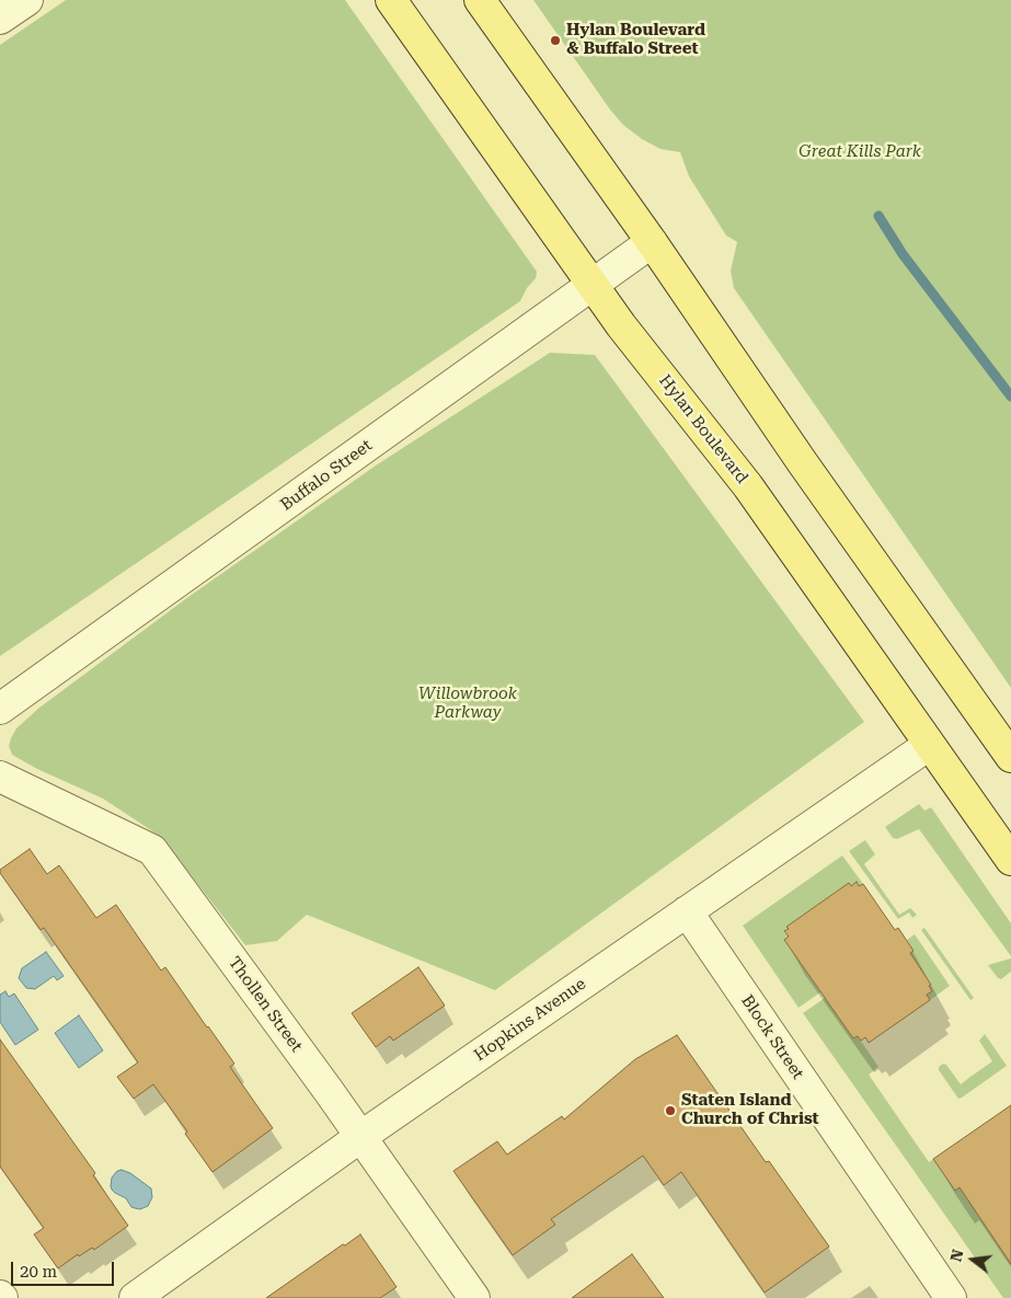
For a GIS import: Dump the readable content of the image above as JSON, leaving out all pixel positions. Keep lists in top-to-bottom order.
{
  "streets": {
    "main road": ["Hylan Boulevard"],
    "street": [
      "Buffalo Street",
      "Thollen Street",
      "Hopkins Avenue",
      "Block Street"
    ]
  },
  "crossings": [
    ["Hylan Boulevard", "Buffalo Street"],
    ["Hylan Boulevard", "Hopkins Avenue"],
    ["Thollen Street", "Hopkins Avenue"],
    ["Hopkins Avenue", "Block Street"]
  ],
  "parks": ["Great Kills Park", "Willowbrook Parkway"],
  "places": ["Hylan Boulevard & Buffalo Street", "Staten Island Church of Christ"],
  "scale_bar": "20 m",
  "north": "left"
}
